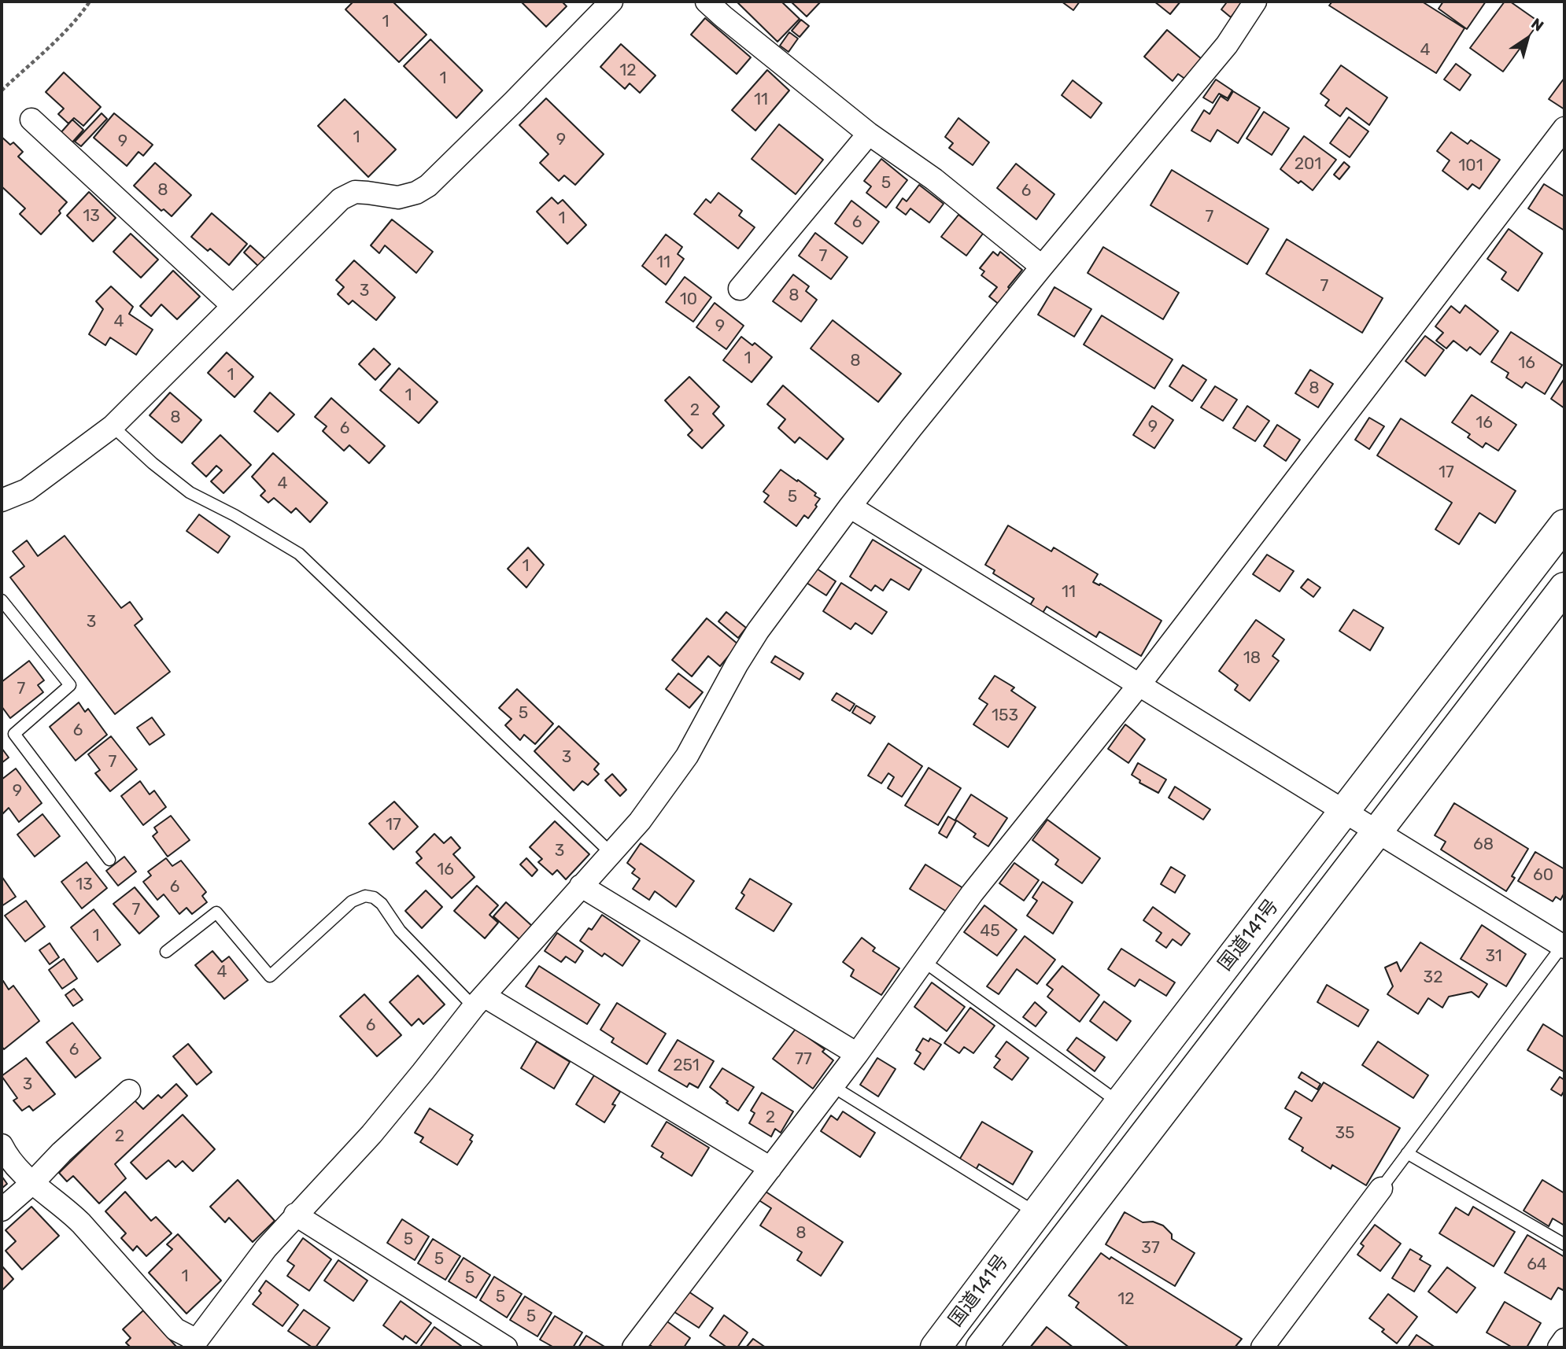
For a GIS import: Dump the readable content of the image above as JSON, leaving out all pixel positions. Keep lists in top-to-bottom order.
{
  "streets": {
    "highway": ["国道141号"]
  },
  "house_numbers": [
    "1",
    "4",
    "12",
    "1",
    "11",
    "1",
    "9",
    "9",
    "201",
    "101",
    "5",
    "8",
    "6",
    "13",
    "7",
    "1",
    "6",
    "7",
    "11",
    "7",
    "3",
    "8",
    "10",
    "4",
    "9",
    "1",
    "8",
    "16",
    "1",
    "8",
    "1",
    "2",
    "8",
    "16",
    "9",
    "6",
    "17",
    "4",
    "5",
    "1",
    "11",
    "3",
    "18",
    "7",
    "5",
    "153",
    "6",
    "3",
    "7",
    "9",
    "17",
    "68",
    "3",
    "16",
    "60",
    "13",
    "6",
    "7",
    "45",
    "1",
    "31",
    "4",
    "32",
    "6",
    "6",
    "77",
    "251",
    "3",
    "2",
    "35",
    "2",
    "8",
    "5",
    "37",
    "5",
    "64",
    "1",
    "5",
    "5",
    "12",
    "5"
  ],
  "north": "top right"
}
